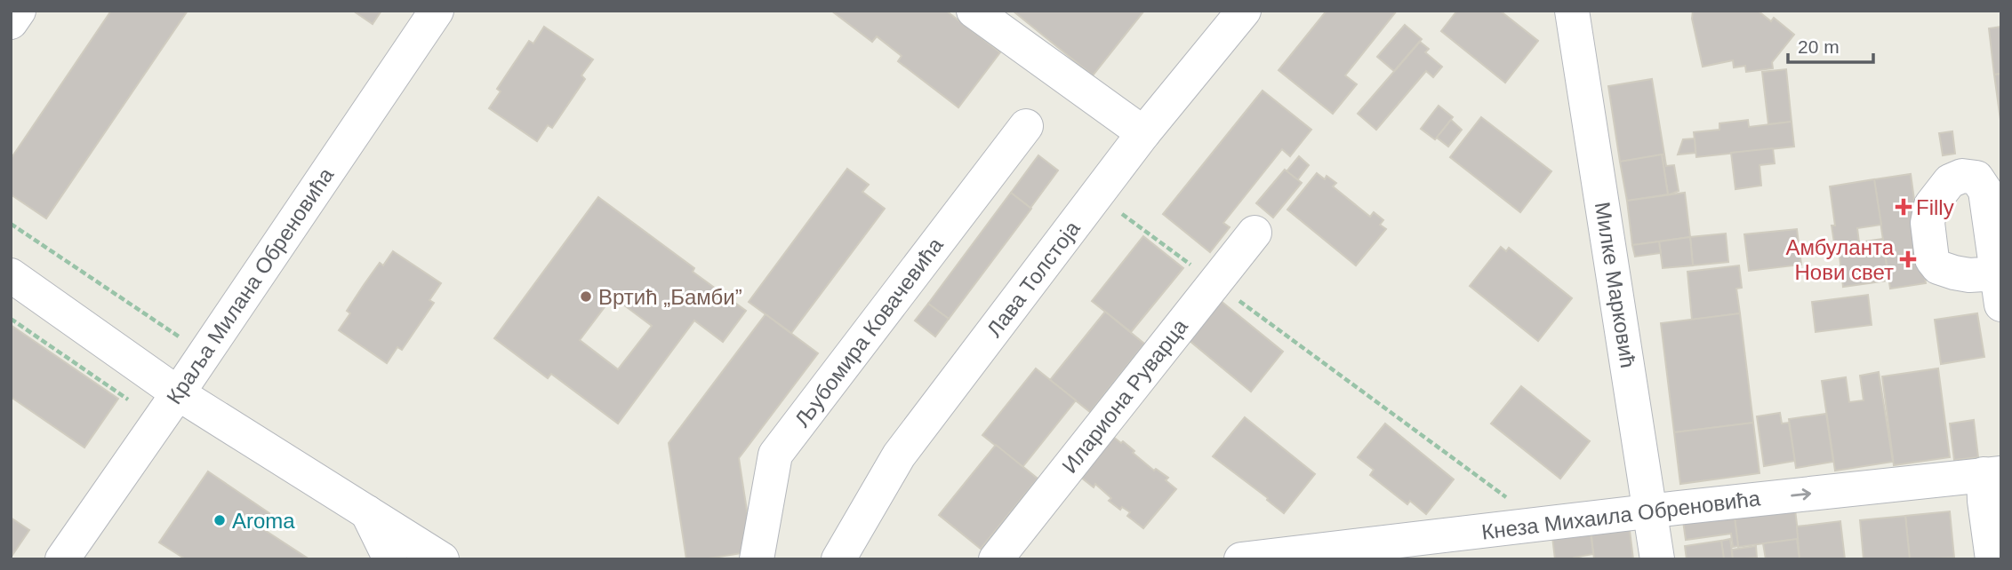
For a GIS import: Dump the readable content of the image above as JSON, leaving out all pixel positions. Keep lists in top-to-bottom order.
{
  "streets": {
    "street": [
      "Лава Толстоја",
      "Милке Марковић",
      "Краља Милана Обреновића",
      "Љубомира Ковачевића",
      "Илариона Руварца",
      "Кнеза Михаила Обреновића"
    ]
  },
  "crossings": [
    ["Милке Марковић", "Кнеза Михаила Обреновића"]
  ],
  "one_way": ["Кнеза Михаила Обреновића"],
  "places": {
    "health": ["Filly", "Амбуланта Нови свет"],
    "other": ["Вртић „Бамби”", "Aroma"]
  },
  "scale_bar": "20 m"
}
